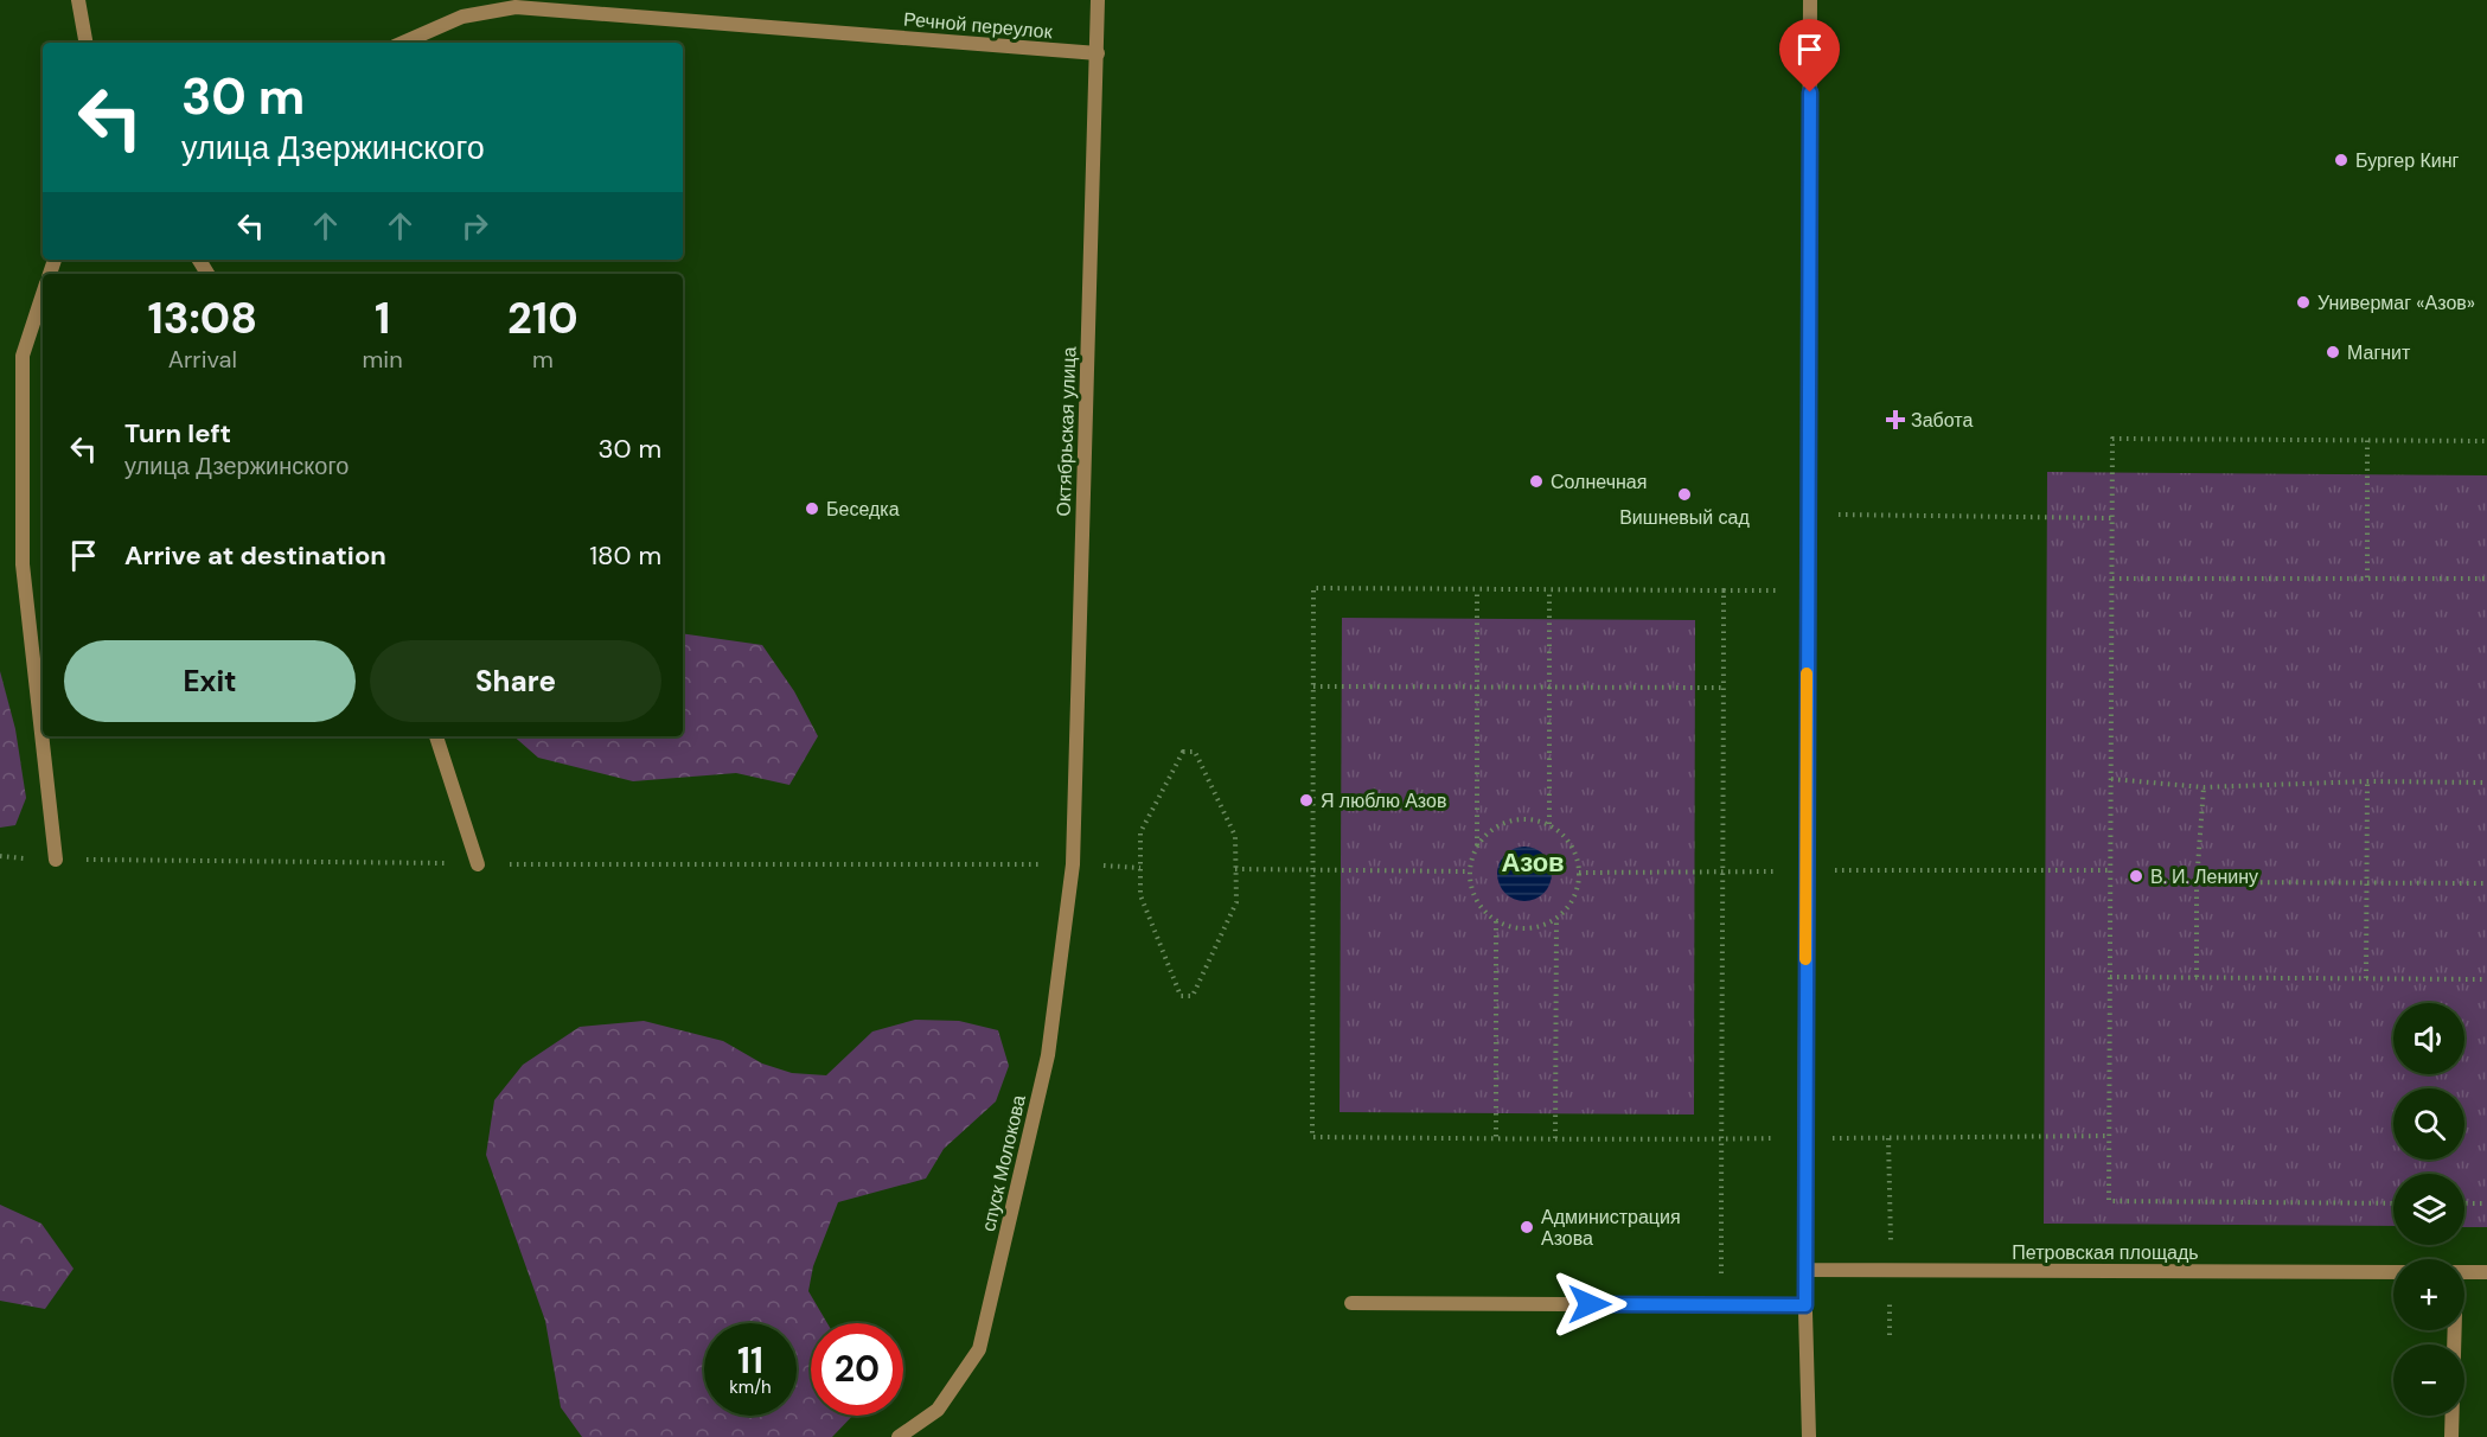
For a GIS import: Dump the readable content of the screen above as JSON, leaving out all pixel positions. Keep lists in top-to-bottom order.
{
  "streets": {
    "street": [
      "Речной переулок",
      "Октябрьская улица",
      "спуск Молокова",
      "Петровская площадь"
    ]
  },
  "crossings": [
    ["Речной переулок", "Октябрьская улица"],
    ["Октябрьская улица", "спуск Молокова"]
  ],
  "districts": ["Азов"],
  "places": {
    "other": [
      "Бургер Кинг",
      "Универмаг «Азов»",
      "Магнит",
      "Солнечная",
      "Вишневый сад",
      "Беседка",
      "Я люблю Азов",
      "В. И. Ленину",
      "Администрация Азова"
    ],
    "health": ["Забота"]
  },
  "page": {
    "turn": ["30 m", "улица Дзержинского"],
    "eta": [
      "13:08",
      "Arrival",
      "1",
      "min",
      "210",
      "m"
    ],
    "list": [
      {
        "name": "Turn left",
        "note": "улица Дзержинского",
        "value": "30 m"
      },
      {
        "name": "Arrive at destination",
        "value": "180 m"
      }
    ],
    "buttons": ["Exit", "Share"],
    "map_buttons": ["+", "−"],
    "speed": "11 km/h",
    "limit": "20"
  }
}
